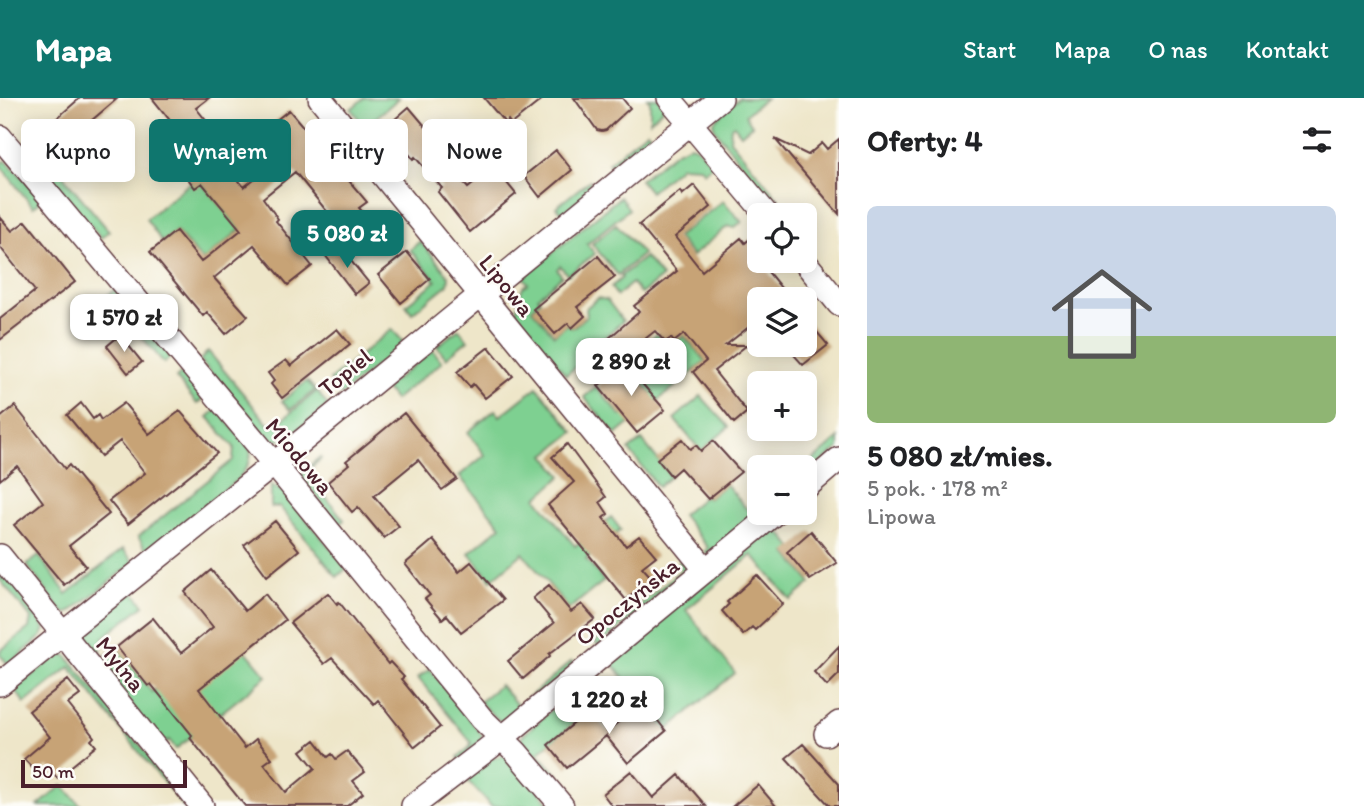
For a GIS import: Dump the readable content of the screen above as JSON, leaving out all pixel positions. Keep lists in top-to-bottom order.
{
  "streets": {
    "street": [
      "Lipowa",
      "Topiel",
      "Miodowa",
      "Opoczyńska",
      "Mylna"
    ]
  },
  "crossings": [
    ["Lipowa", "Topiel"],
    ["Lipowa", "Opoczyńska"],
    ["Topiel", "Miodowa"],
    ["Topiel", "Mylna"],
    ["Miodowa", "Opoczyńska"]
  ],
  "scale_bar": "50 m",
  "page": {
    "header": "Mapa",
    "nav": [
      "Start",
      "Mapa",
      "O nas",
      "Kontakt"
    ],
    "heading": "Oferty: 4",
    "chip": [
      "Kupno",
      "Wynajem",
      "Filtry",
      "Nowe"
    ],
    "list": [
      {
        "name": "5 080 zł/mies.",
        "note": "5 pok. · 178 m² · Lipowa"
      }
    ],
    "map_buttons": ["+", "−"],
    "price": [
      "5 080 zł",
      "1 570 zł",
      "2 890 zł",
      "1 220 zł"
    ],
    "scale": "50 m"
  }
}
